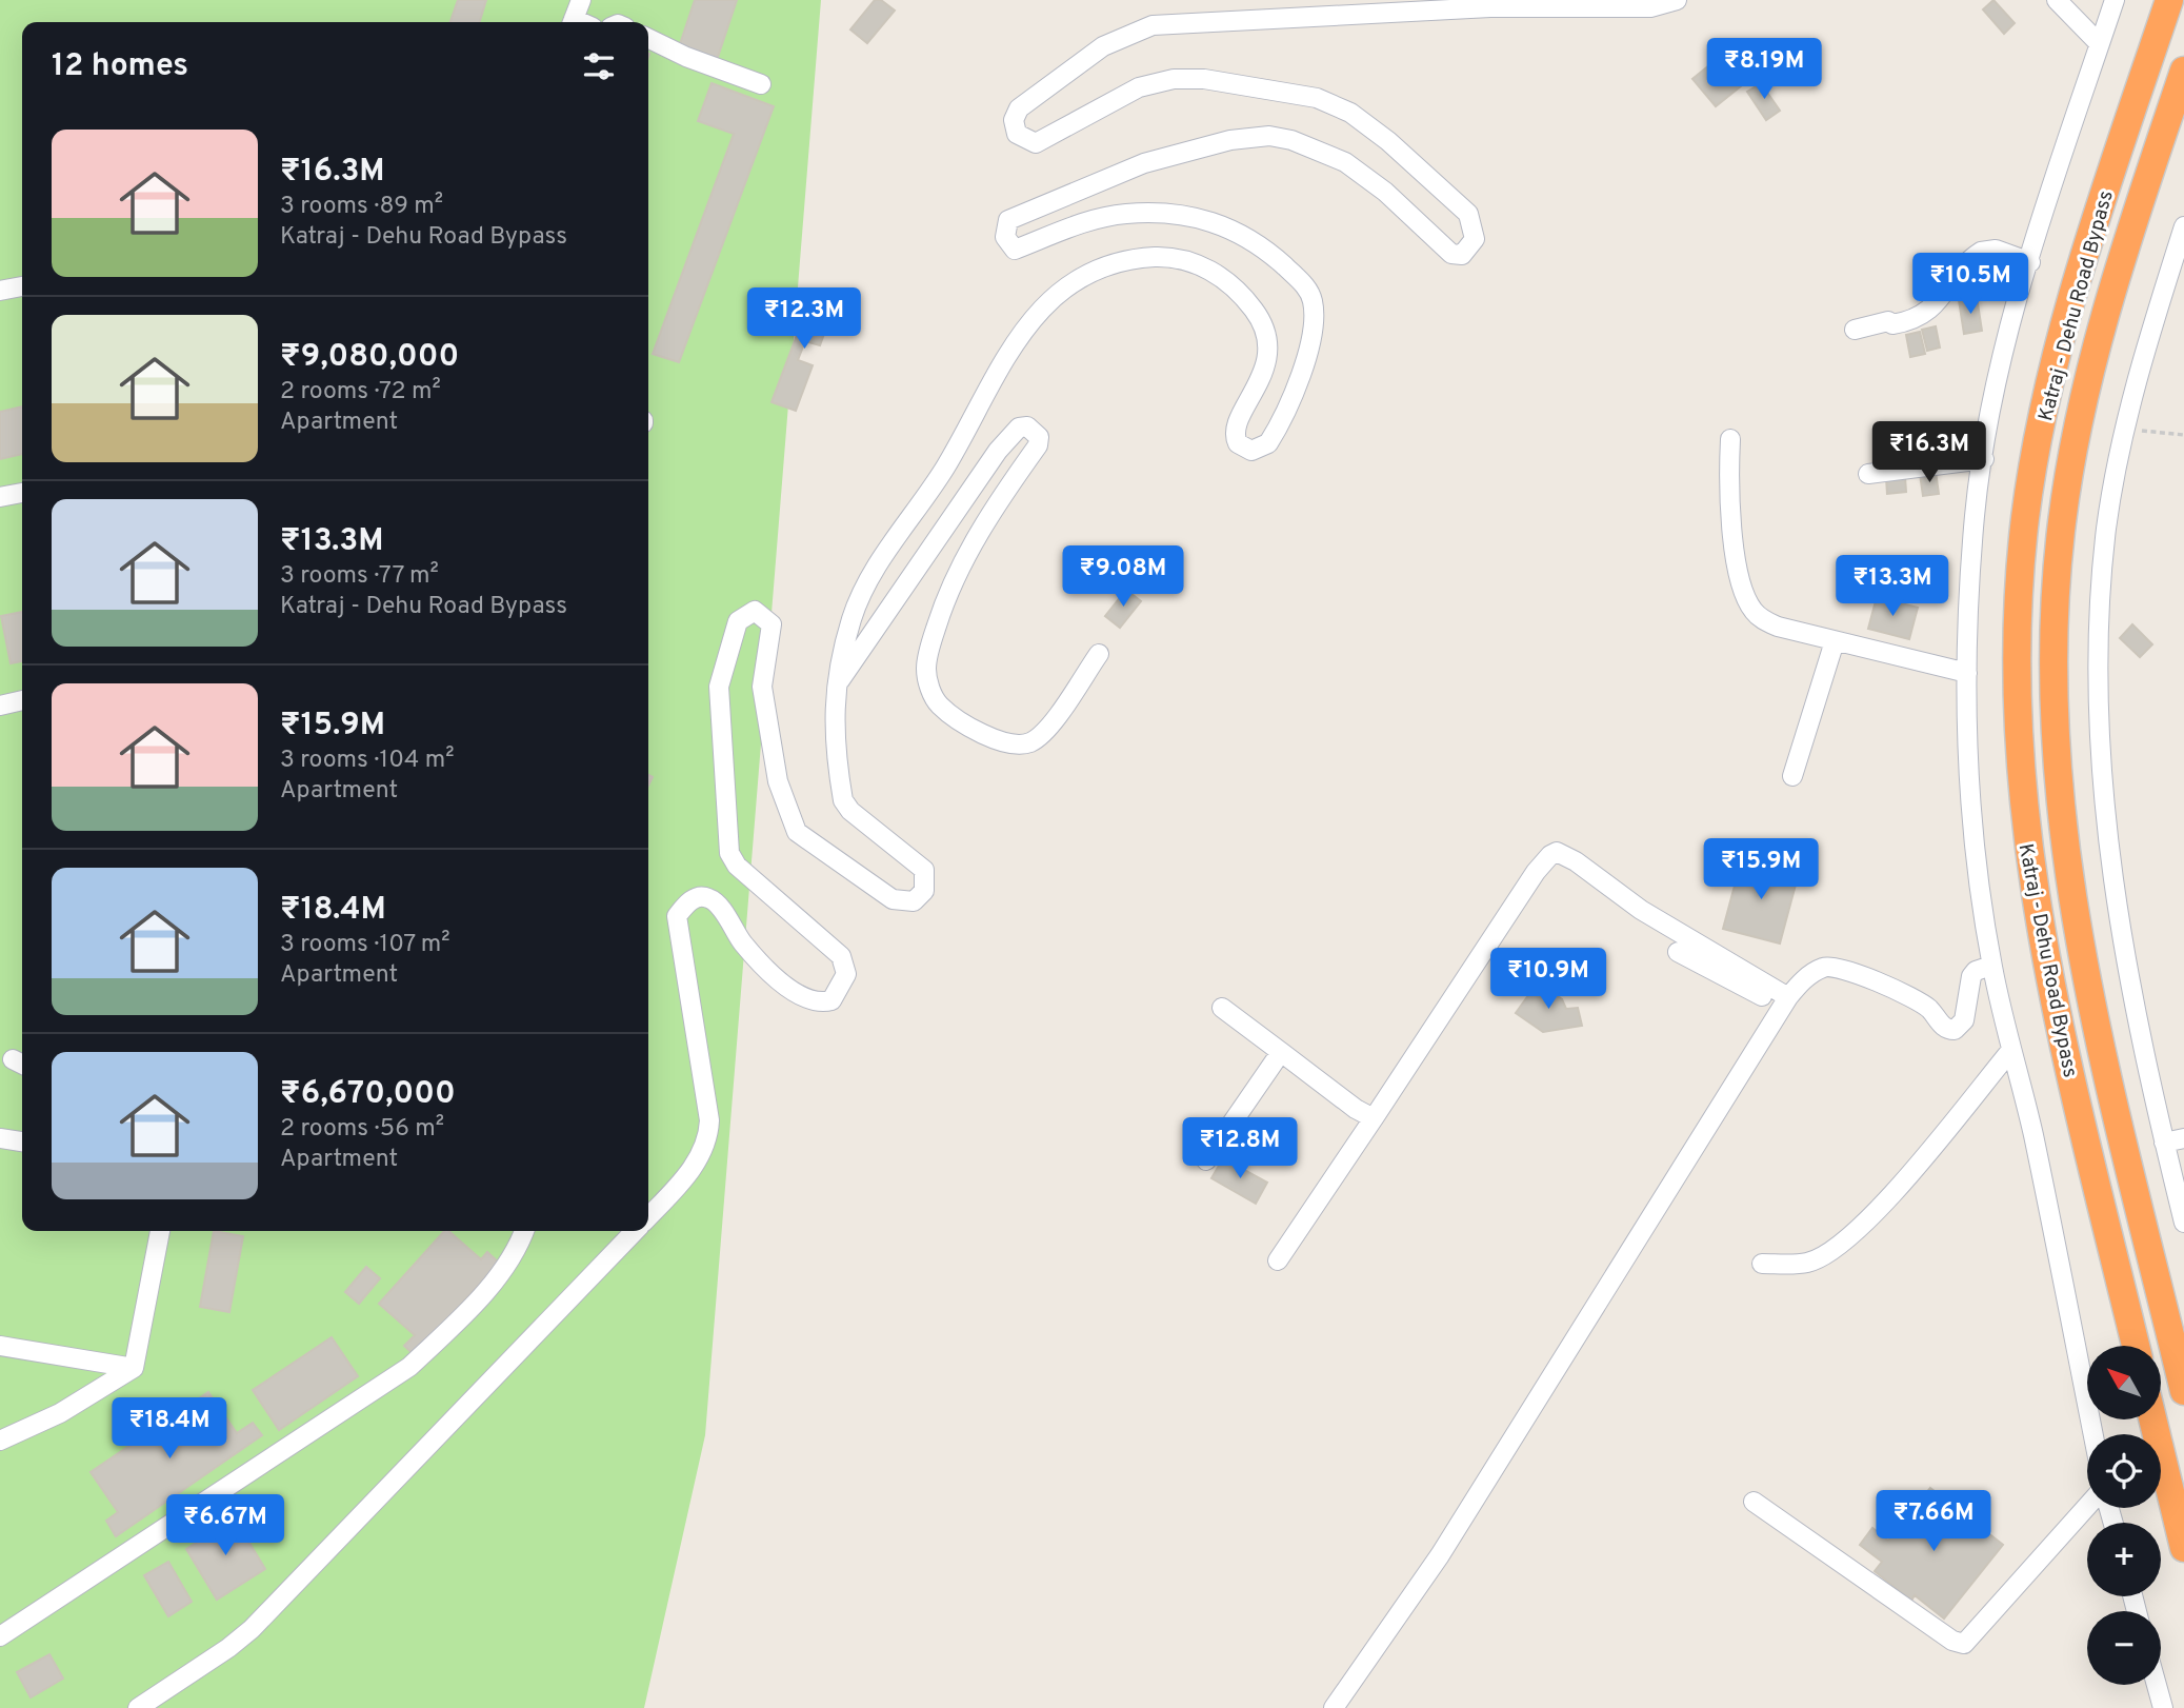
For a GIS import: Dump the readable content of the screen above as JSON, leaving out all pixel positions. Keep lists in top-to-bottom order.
{
  "streets": {
    "highway": ["Katraj - Dehu Road Bypass"]
  },
  "north": "top left",
  "page": {
    "heading": "12 homes",
    "price": [
      "₹8.19M",
      "₹10.5M",
      "₹12.3M",
      "₹16.3M",
      "₹9.08M",
      "₹13.3M",
      "₹15.9M",
      "₹10.9M",
      "₹12.8M",
      "₹18.4M",
      "₹7.66M",
      "₹6.67M"
    ],
    "list": [
      {
        "name": "₹16.3M",
        "note": "3 rooms · 89 m² · Katraj - Dehu Road Bypass"
      },
      {
        "name": "₹9,080,000",
        "note": "2 rooms · 72 m² · Apartment"
      },
      {
        "name": "₹13.3M",
        "note": "3 rooms · 77 m² · Katraj - Dehu Road Bypass"
      },
      {
        "name": "₹15.9M",
        "note": "3 rooms · 104 m² · Apartment"
      },
      {
        "name": "₹18.4M",
        "note": "3 rooms · 107 m² · Apartment"
      },
      {
        "name": "₹6,670,000",
        "note": "2 rooms · 56 m² · Apartment"
      }
    ],
    "map_buttons": ["+", "−"]
  }
}
